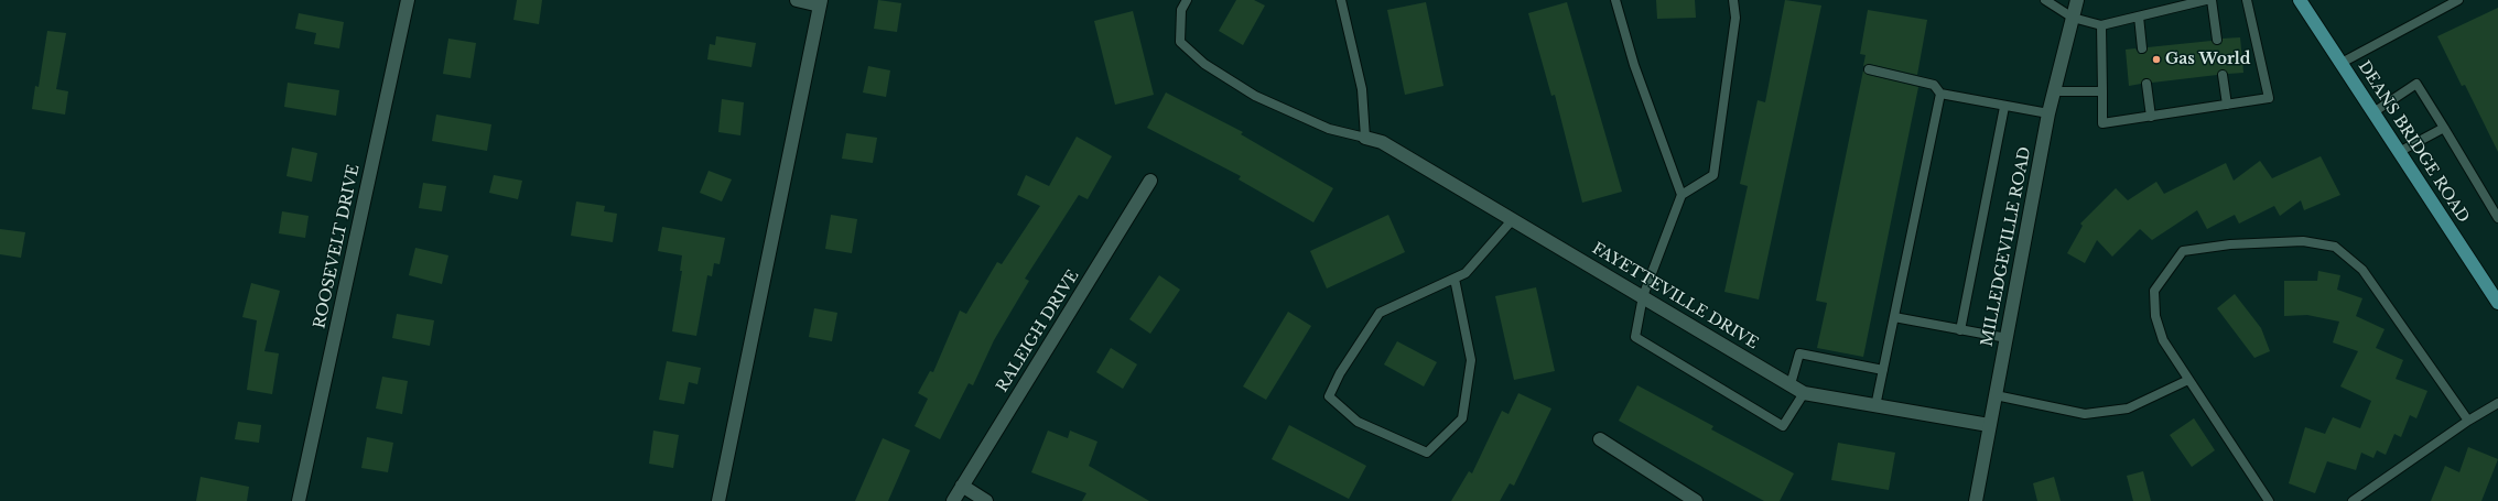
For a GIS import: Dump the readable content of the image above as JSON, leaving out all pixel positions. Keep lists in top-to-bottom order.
{
  "streets": {
    "main road": ["DEANS BRIDGE ROAD"],
    "street": [
      "ROOSEVELT DRIVE",
      "MILLEDGEVILLE ROAD",
      "FAYETTEVILLE DRIVE",
      "RALEIGH DRIVE"
    ]
  },
  "crossings": [
    ["MILLEDGEVILLE ROAD", "FAYETTEVILLE DRIVE"]
  ],
  "places": ["Gas World"]
}
